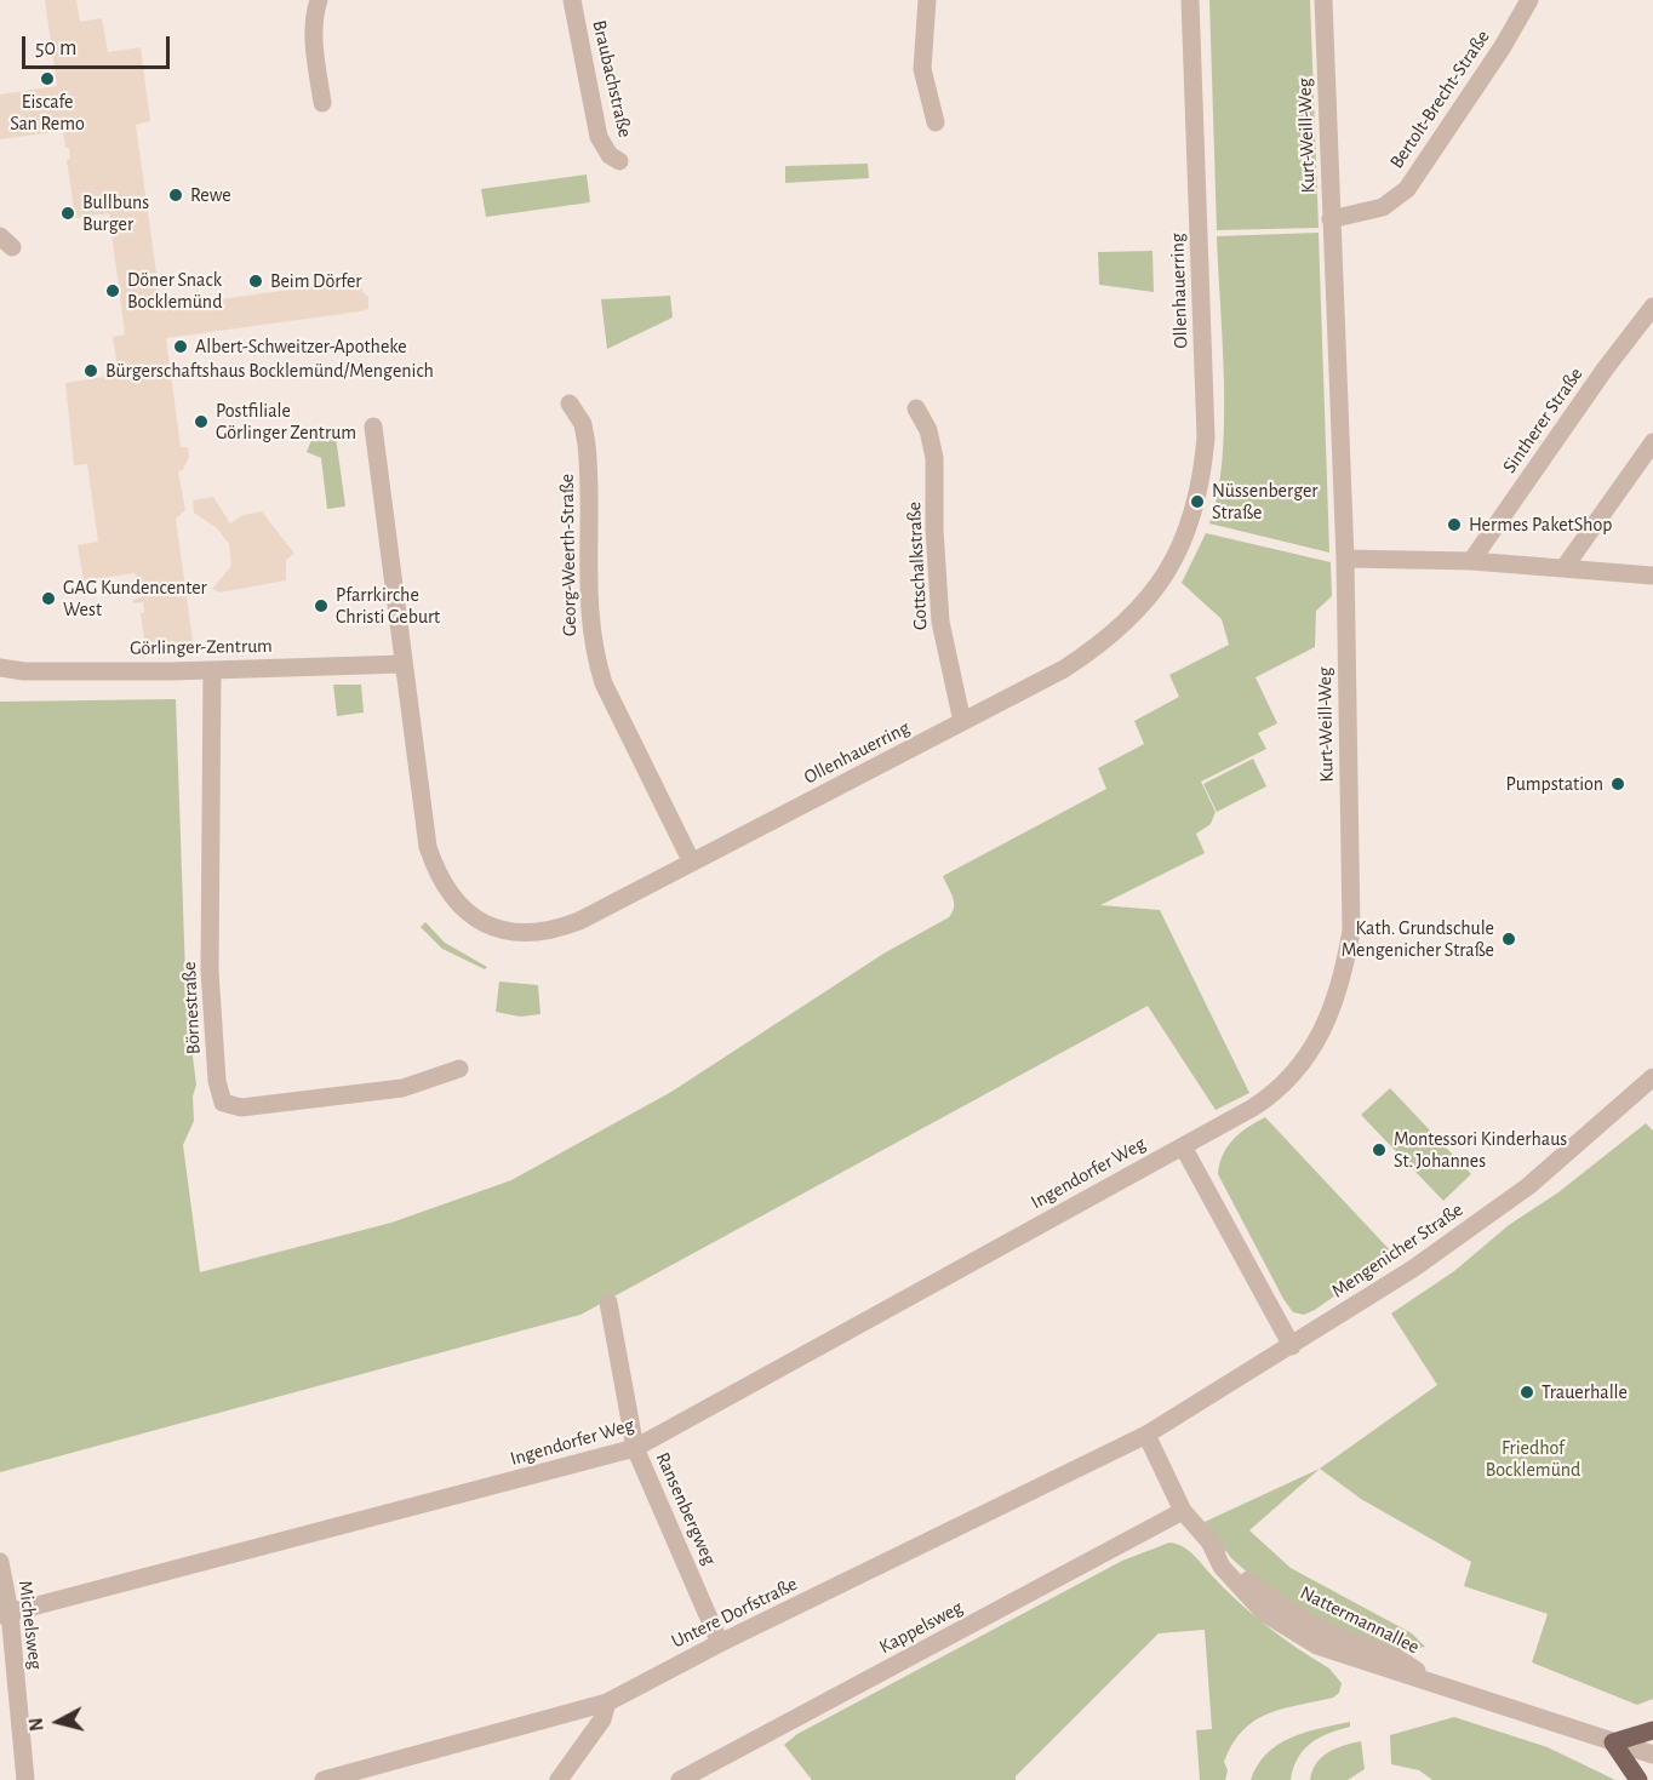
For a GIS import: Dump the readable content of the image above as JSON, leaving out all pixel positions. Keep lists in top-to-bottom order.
{
  "streets": {
    "street": [
      "Braubachstraße",
      "Bertolt-Brecht-Straße",
      "Kurt-Weill-Weg",
      "Ollenhauerring",
      "Sintherer Straße",
      "Georg-Weerth-Straße",
      "Gottschalkstraße",
      "Görlinger-Zentrum",
      "Börnestraße",
      "Ingendorfer Weg",
      "Mengenicher Straße",
      "Ransenbergweg",
      "Untere Dorfstraße",
      "Nattermannallee",
      "Michelsweg",
      "Kappelsweg"
    ]
  },
  "crossings": [
    ["Bertolt-Brecht-Straße", "Kurt-Weill-Weg"],
    ["Kurt-Weill-Weg", "Ingendorfer Weg"],
    ["Ollenhauerring", "Georg-Weerth-Straße"],
    ["Ollenhauerring", "Gottschalkstraße"],
    ["Ollenhauerring", "Görlinger-Zentrum"],
    ["Görlinger-Zentrum", "Börnestraße"],
    ["Ingendorfer Weg", "Ransenbergweg"],
    ["Ingendorfer Weg", "Michelsweg"],
    ["Mengenicher Straße", "Untere Dorfstraße"],
    ["Mengenicher Straße", "Nattermannallee"],
    ["Ransenbergweg", "Untere Dorfstraße"],
    ["Untere Dorfstraße", "Nattermannallee"],
    ["Nattermannallee", "Kappelsweg"]
  ],
  "parks": ["Friedhof Bocklemünd"],
  "places": [
    "Eiscafe San Remo",
    "Rewe",
    "Bullbuns Burger",
    "Beim Dörfer",
    "Döner Snack Bocklemünd",
    "Albert-Schweitzer-Apotheke",
    "Bürgerschaftshaus Bocklemünd/Mengenich",
    "Postfiliale Görlinger Zentrum",
    "Nüssenberger Straße",
    "Hermes PaketShop",
    "GAG Kundencenter West",
    "Pfarrkirche Christi Geburt",
    "Pumpstation",
    "Kath. Grundschule Mengenicher Straße",
    "Montessori Kinderhaus St. Johannes",
    "Trauerhalle"
  ],
  "scale_bar": "50 m",
  "north": "left"
}
